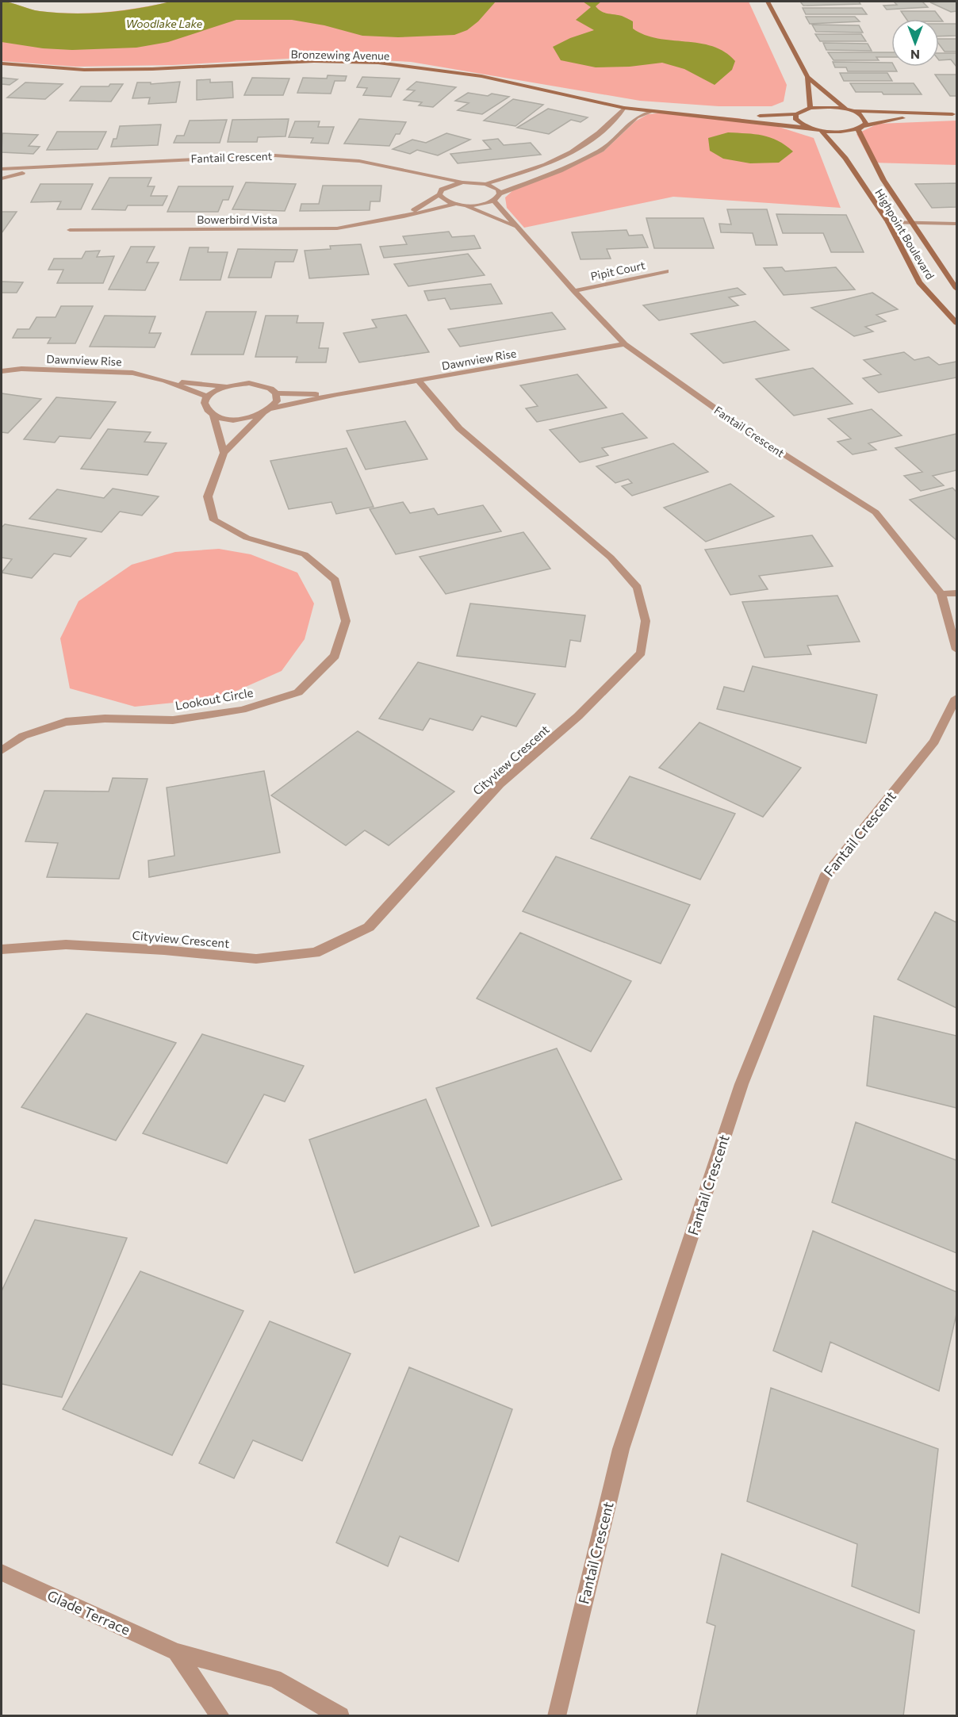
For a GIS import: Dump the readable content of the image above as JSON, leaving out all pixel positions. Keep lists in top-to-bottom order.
{
  "streets": {
    "street": [
      "Bronzewing Avenue",
      "Fantail Crescent",
      "Bowerbird Vista",
      "Highpoint Boulevard",
      "Pipit Court",
      "Dawnview Rise",
      "Lookout Circle",
      "Cityview Crescent",
      "Glade Terrace"
    ]
  },
  "crossings": [
    ["Bronzewing Avenue", "Highpoint Boulevard"],
    ["Fantail Crescent", "Bowerbird Vista"],
    ["Fantail Crescent", "Pipit Court"],
    ["Fantail Crescent", "Dawnview Rise"],
    ["Dawnview Rise", "Lookout Circle"],
    ["Dawnview Rise", "Cityview Crescent"]
  ],
  "water": ["Woodlake Lake"],
  "north": "bottom"
}
